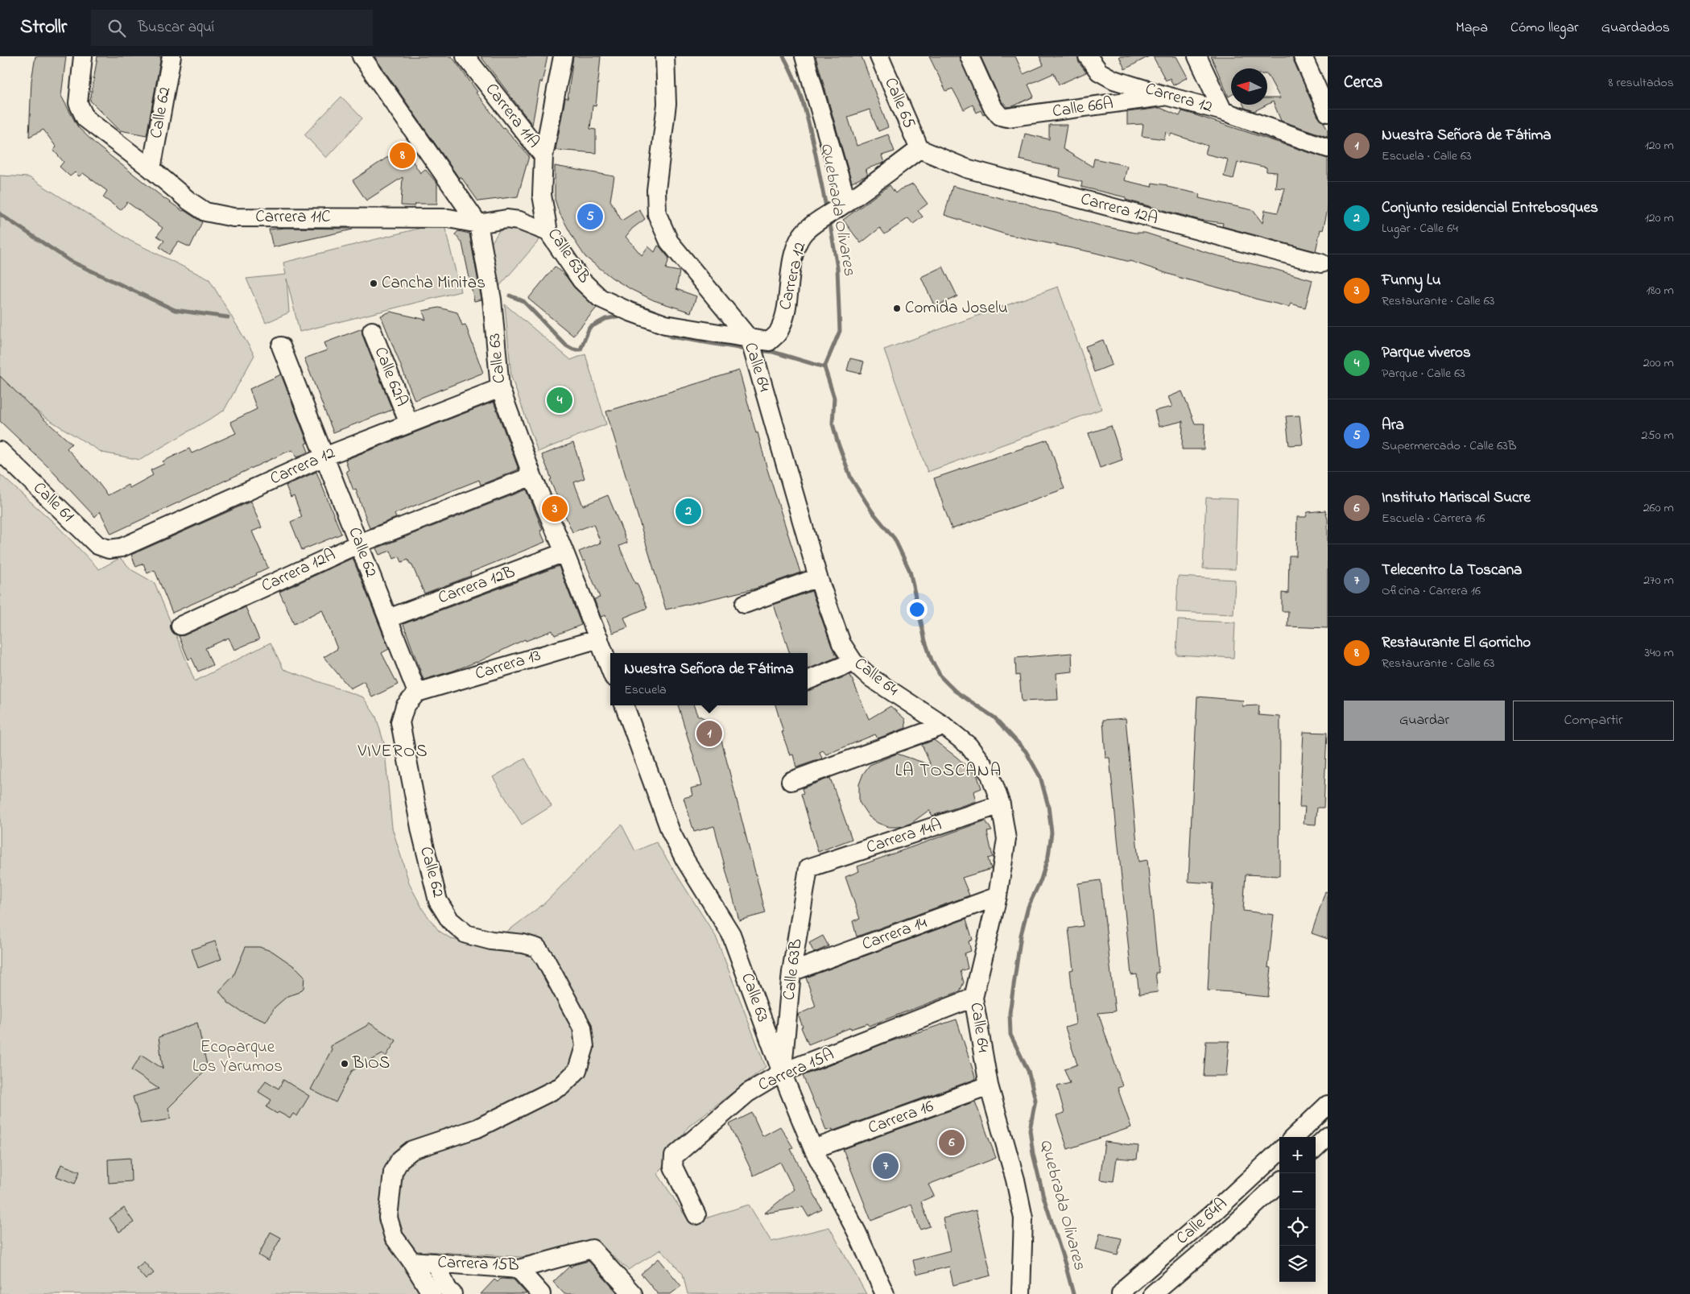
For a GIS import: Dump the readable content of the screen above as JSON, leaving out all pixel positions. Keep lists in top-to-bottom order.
{
  "streets": {
    "street": [
      "Carrera 12",
      "Calle 65",
      "Calle 66A",
      "Calle 62",
      "Carrera 11A",
      "Carrera 12A",
      "Carrera 11C",
      "Calle 63B",
      "Calle 63",
      "Calle 64",
      "Calle 62A",
      "Calle 61",
      "Carrera 12B",
      "Carrera 13",
      "Carrera 14A",
      "Carrera 14",
      "Carrera 15A",
      "Carrera 16",
      "Calle 64A",
      "Carrera 15B"
    ]
  },
  "crossings": [
    ["Carrera 12", "Calle 65"],
    ["Carrera 12", "Calle 66A"],
    ["Carrera 12", "Calle 62"],
    ["Carrera 12", "Carrera 12A"],
    ["Carrera 12", "Calle 63B"],
    ["Carrera 12", "Calle 63"],
    ["Carrera 12", "Calle 64"],
    ["Carrera 12", "Calle 62A"],
    ["Carrera 12", "Calle 61"],
    ["Calle 65", "Carrera 12A"],
    ["Calle 62", "Carrera 12A"],
    ["Calle 62", "Carrera 11C"],
    ["Calle 62", "Carrera 12B"],
    ["Calle 62", "Carrera 13"],
    ["Calle 62", "Carrera 15B"],
    ["Carrera 11A", "Calle 63B"],
    ["Carrera 12A", "Calle 63"],
    ["Carrera 11C", "Calle 63B"],
    ["Carrera 11C", "Calle 63"],
    ["Calle 63B", "Calle 63"],
    ["Calle 63B", "Calle 64"],
    ["Calle 63B", "Carrera 14A"],
    ["Calle 63B", "Carrera 14"],
    ["Calle 63B", "Carrera 15A"],
    ["Calle 63", "Carrera 12B"],
    ["Calle 63", "Carrera 13"],
    ["Calle 63", "Carrera 15A"],
    ["Calle 63", "Carrera 16"],
    ["Calle 64", "Carrera 14A"],
    ["Calle 64", "Carrera 14"],
    ["Calle 64", "Carrera 15A"],
    ["Calle 64", "Carrera 16"]
  ],
  "districts": ["VIVEROS", "LA TOSCANA"],
  "water": ["Quebrada Olivares"],
  "parks": ["Ecoparque Los Yarumos"],
  "places": ["Cancha Minitas", "Comida Joselu", "BIOS"],
  "north": "left",
  "page": {
    "header": "Strollr",
    "search": "Buscar aquí",
    "nav": ["Mapa", "Cómo llegar", "Guardados"],
    "heading": ["Cerca", "8 resultados"],
    "list": [
      {
        "mark": "1",
        "name": "Nuestra Señora de Fátima",
        "note": "Escuela · Calle 63",
        "value": "120 m"
      },
      {
        "mark": "2",
        "name": "Conjunto residencial Entrebosques",
        "note": "Lugar · Calle 64",
        "value": "120 m"
      },
      {
        "mark": "3",
        "name": "Funny Lu",
        "note": "Restaurante · Calle 63",
        "value": "180 m"
      },
      {
        "mark": "4",
        "name": "Parque viveros",
        "note": "Parque · Calle 63",
        "value": "200 m"
      },
      {
        "mark": "5",
        "name": "Ara",
        "note": "Supermercado · Calle 63B",
        "value": "250 m"
      },
      {
        "mark": "6",
        "name": "Instituto Mariscal Sucre",
        "note": "Escuela · Carrera 16",
        "value": "260 m"
      },
      {
        "mark": "7",
        "name": "Telecentro La Toscana",
        "note": "Oficina · Carrera 16",
        "value": "270 m"
      },
      {
        "mark": "8",
        "name": "Restaurante El Gorricho",
        "note": "Restaurante · Calle 63",
        "value": "340 m"
      }
    ],
    "pins": [
      "8",
      "5",
      "4",
      "3",
      "2",
      "1",
      "6",
      "7"
    ],
    "popup": ["Nuestra Señora de Fátima", "Escuela"],
    "buttons": ["Guardar", "Compartir"],
    "map_buttons": ["+", "−"]
  }
}
